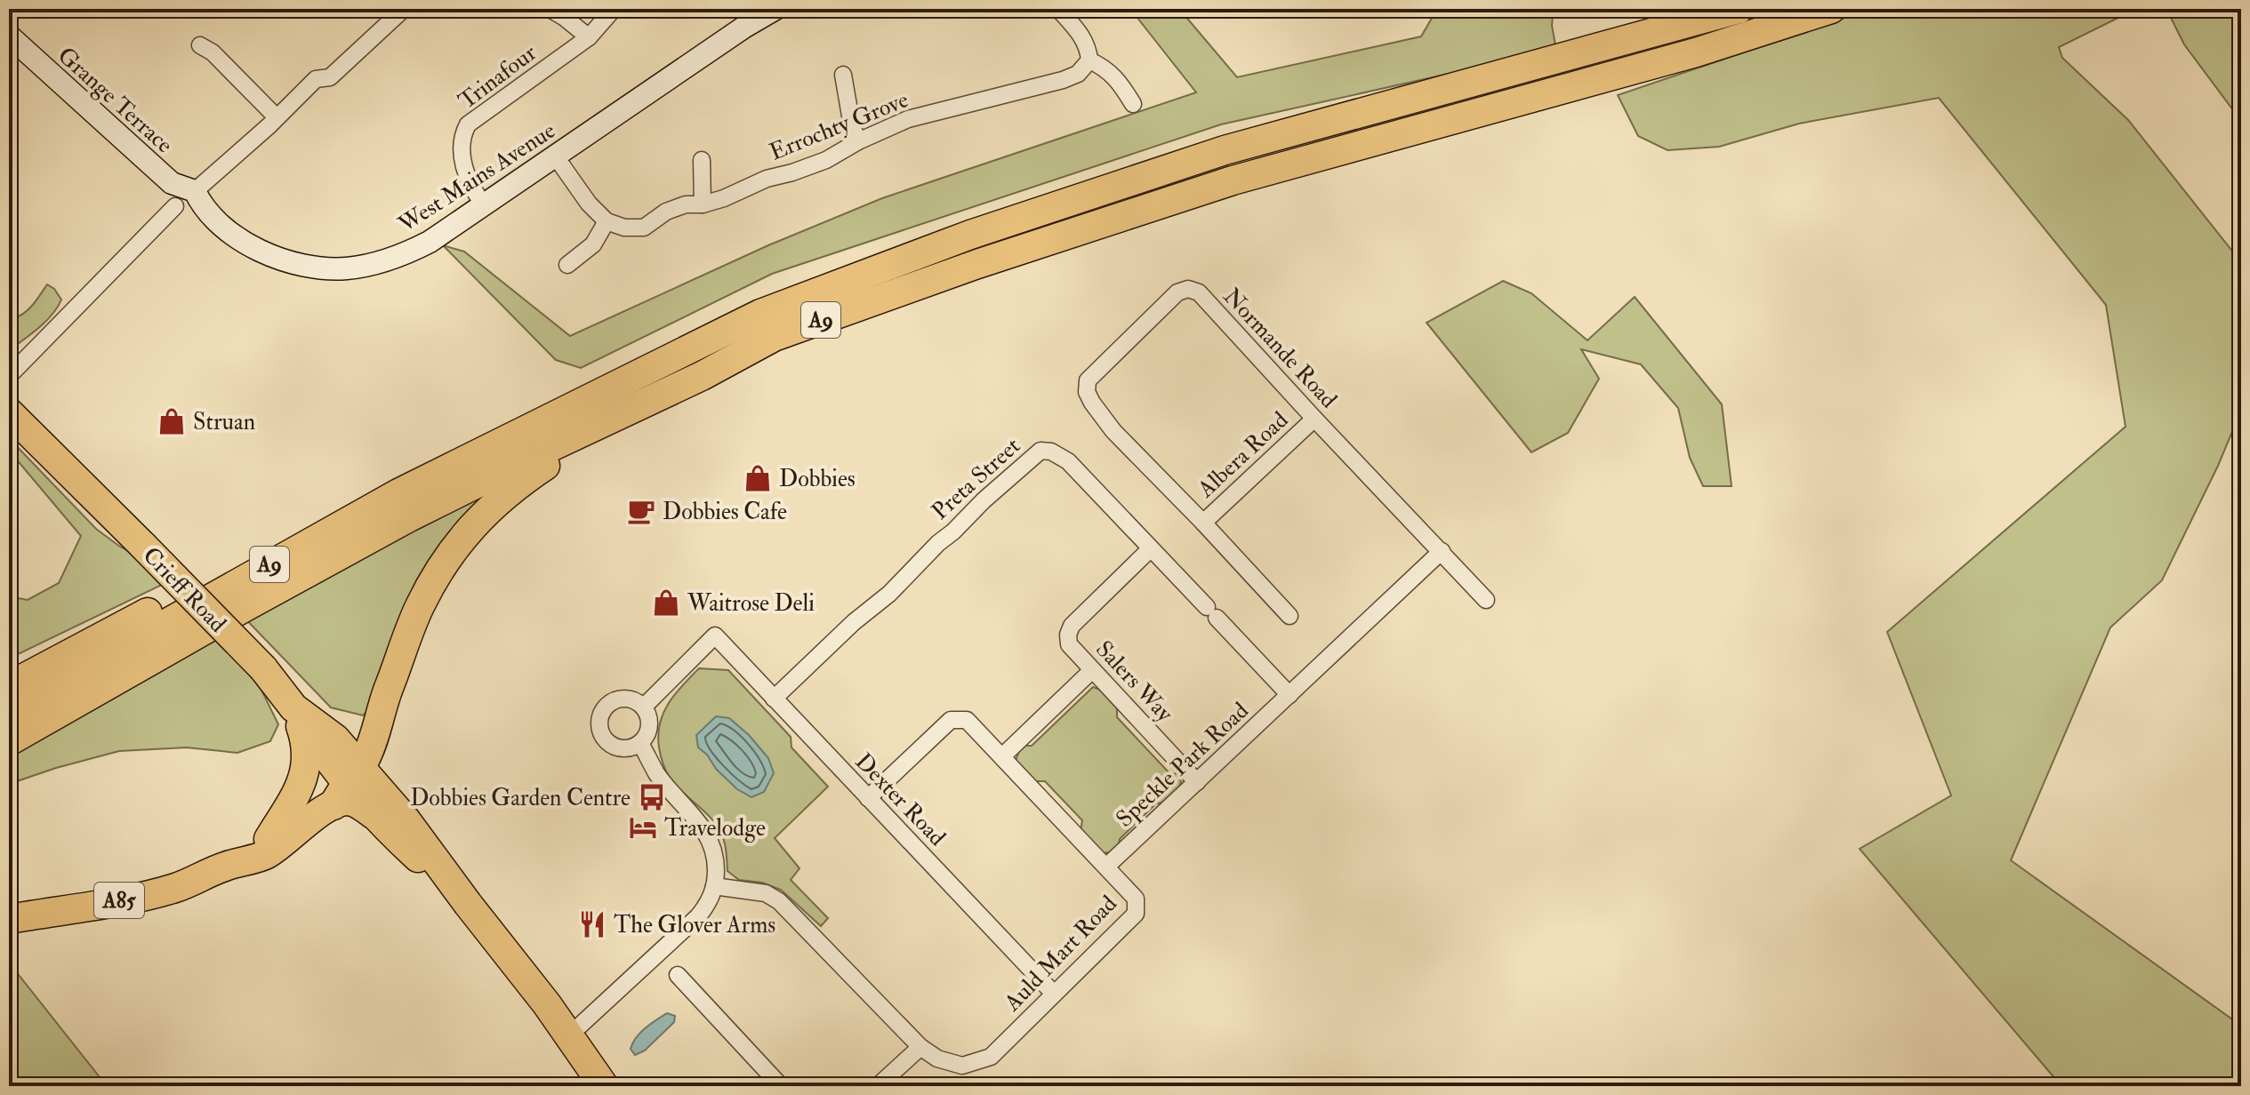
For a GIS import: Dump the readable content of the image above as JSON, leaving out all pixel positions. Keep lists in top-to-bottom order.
{
  "streets": {
    "highway": ["A9", "Crieff Road", "A85"],
    "street": [
      "Trinafour",
      "Grange Terrace",
      "Errochty Grove",
      "West Mains Avenue",
      "Normande Road",
      "Albera Road",
      "Preta Street",
      "Salers Way",
      "Speckle Park Road",
      "Dexter Road",
      "Auld Mart Road"
    ]
  },
  "crossings": [
    ["Trinafour", "West Mains Avenue"],
    ["Grange Terrace", "West Mains Avenue"],
    ["A9", "Crieff Road"],
    ["A9", "A85"],
    ["Normande Road", "Albera Road"],
    ["Normande Road", "Speckle Park Road"],
    ["Preta Street", "Salers Way"],
    ["Preta Street", "Speckle Park Road"],
    ["Preta Street", "Dexter Road"],
    ["Crieff Road", "A85"],
    ["Salers Way", "Speckle Park Road"],
    ["Speckle Park Road", "Auld Mart Road"],
    ["Dexter Road", "Auld Mart Road"]
  ],
  "places": {
    "shop": ["Struan", "Dobbies", "Waitrose Deli"],
    "cafe": ["Dobbies Cafe"],
    "bus stop": ["Dobbies Garden Centre"],
    "hotel": ["Travelodge"],
    "restaurant": ["The Glover Arms"]
  }
}
